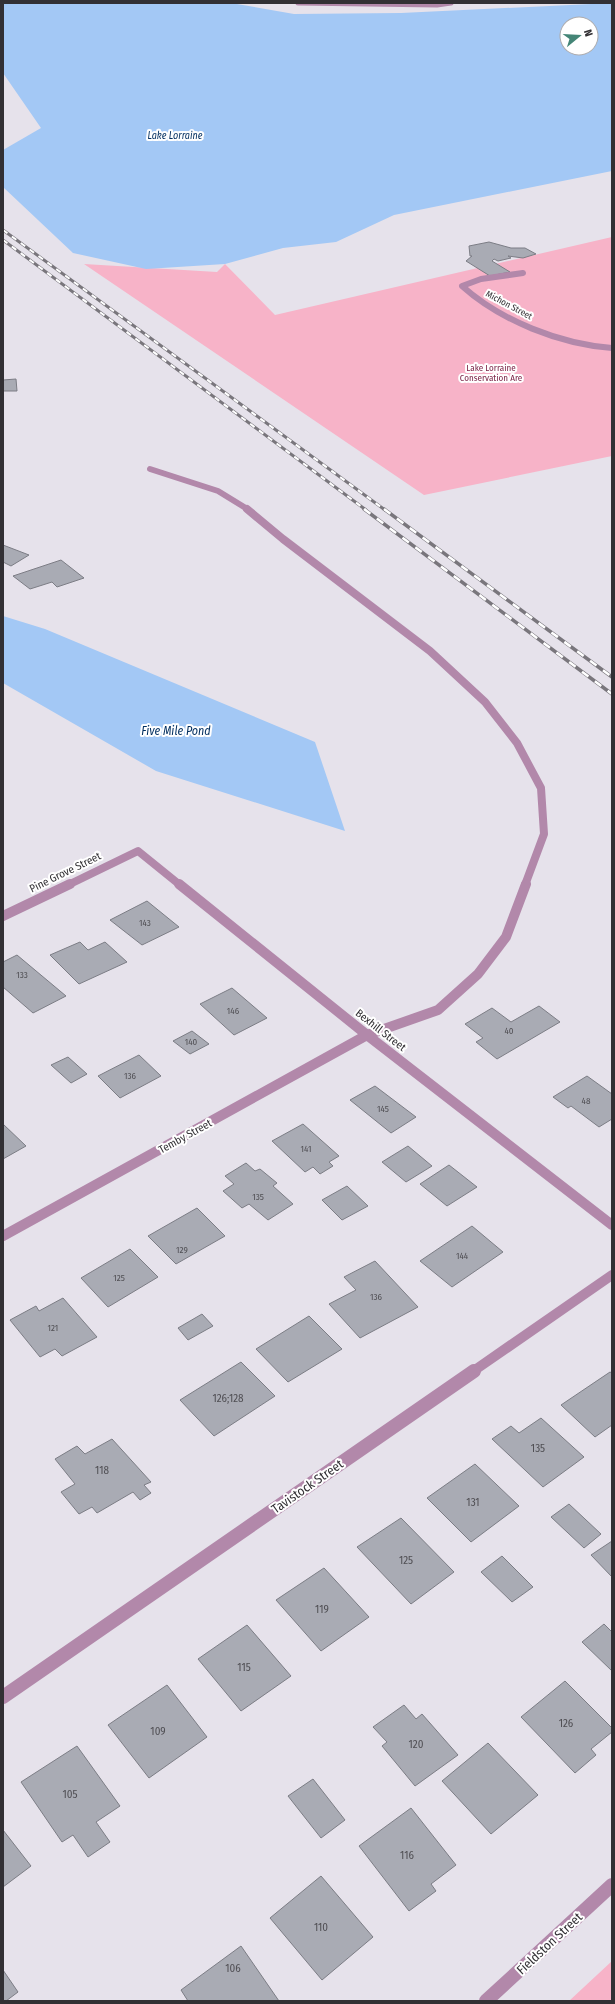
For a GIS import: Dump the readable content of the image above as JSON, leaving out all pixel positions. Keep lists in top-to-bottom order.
{
  "streets": {
    "street": [
      "Michon Street",
      "Pine Grove Street",
      "Bexhill Street",
      "Temby Street",
      "Tavistock Street",
      "Fieldston Street"
    ]
  },
  "crossings": [
    ["Pine Grove Street", "Bexhill Street"],
    ["Bexhill Street", "Temby Street"]
  ],
  "water": ["Lake Lorraine", "Five Mile Pond"],
  "parks": ["Lake Lorraine Conservation Are"],
  "house_numbers": [
    "143",
    "133",
    "146",
    "40",
    "140",
    "136",
    "48",
    "145",
    "141",
    "135",
    "129",
    "144",
    "125",
    "136",
    "121",
    "126;128",
    "135",
    "118",
    "131",
    "125",
    "119",
    "115",
    "126",
    "109",
    "120",
    "105",
    "116",
    "110",
    "106"
  ],
  "north": "right"
}
